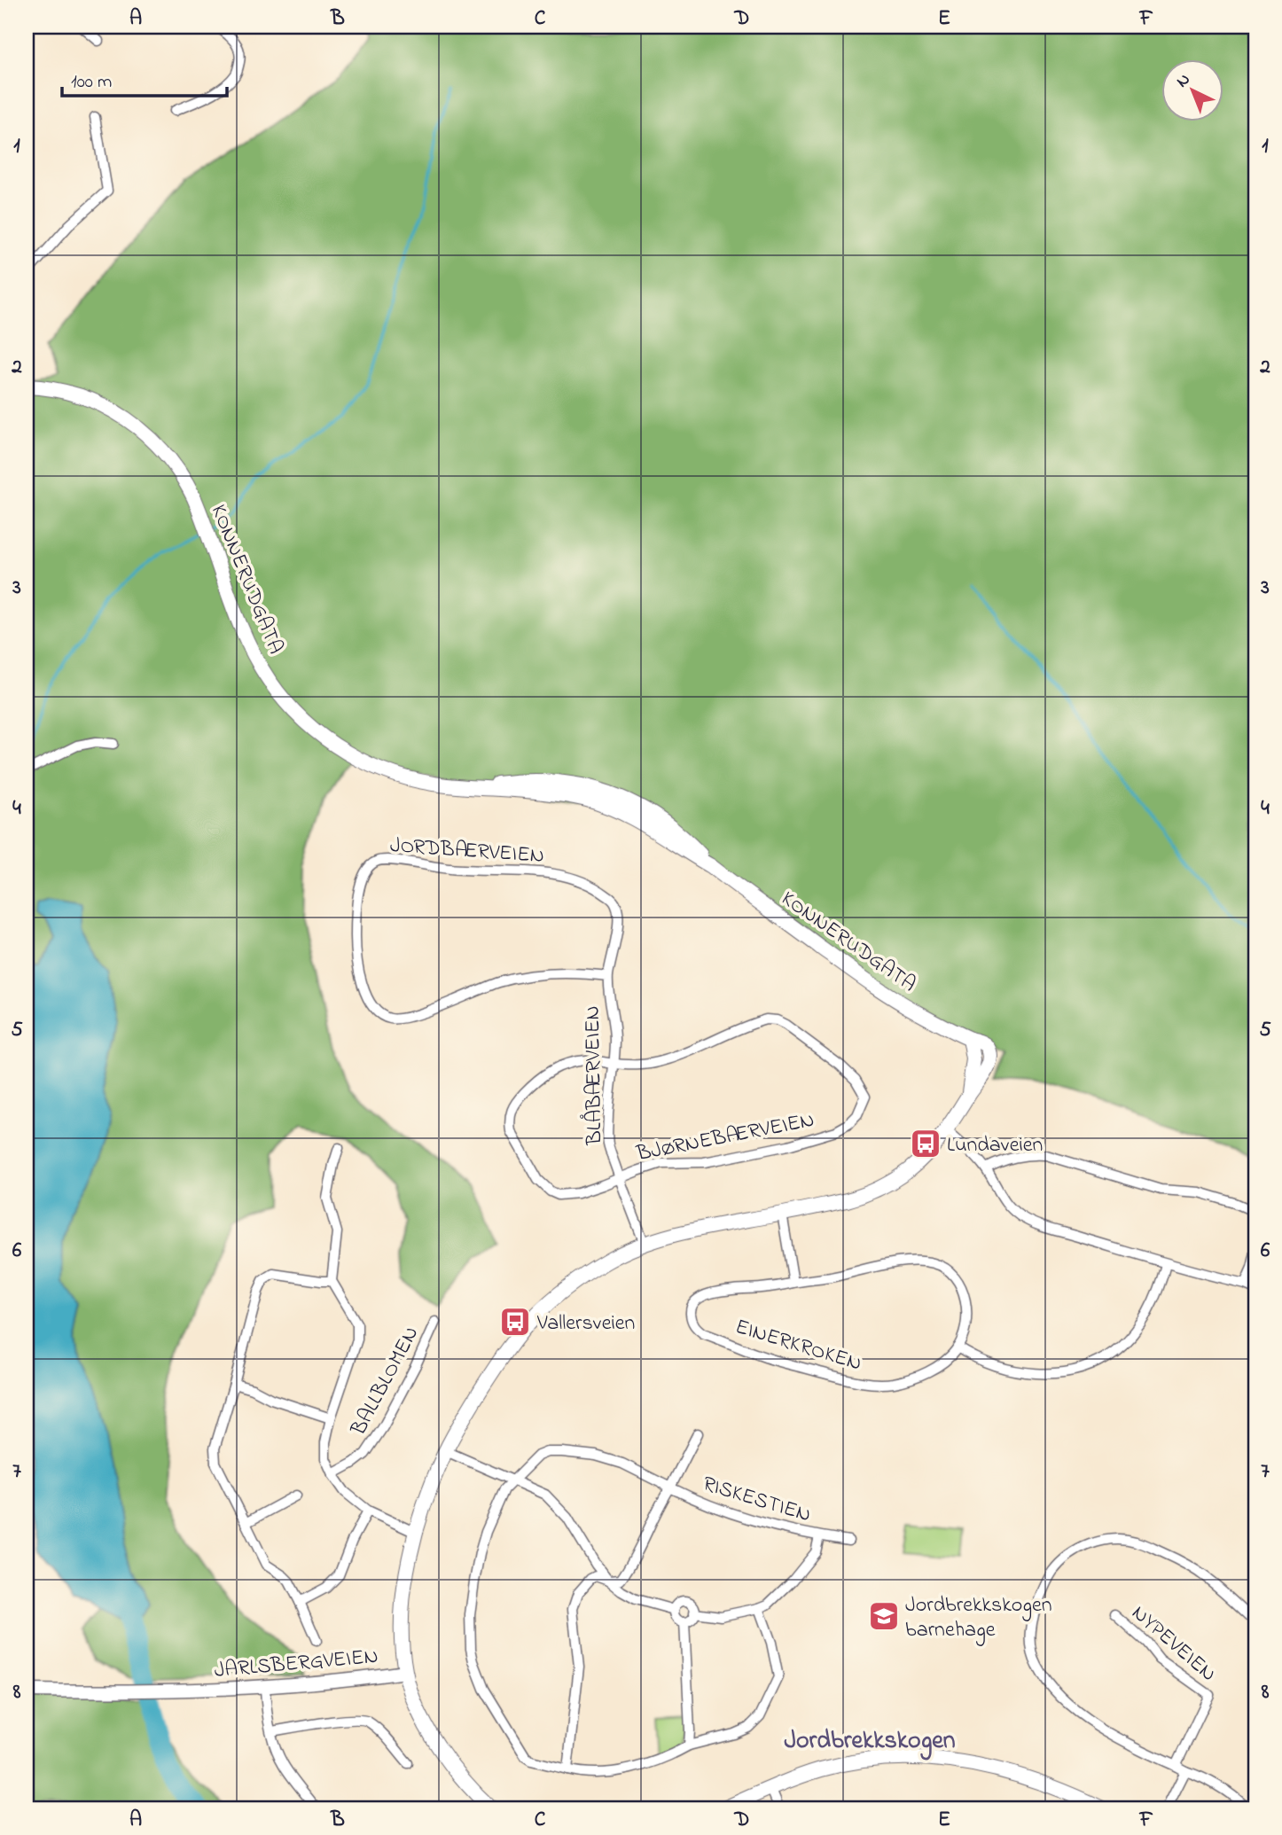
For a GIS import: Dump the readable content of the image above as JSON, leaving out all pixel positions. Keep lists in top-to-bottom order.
{
  "streets": {
    "main road": ["KONNERUDGATA", "JARLSBERGVEIEN"],
    "street": [
      "JORDBÆRVEIEN",
      "BLÅBÆRVEIEN",
      "BJØRNEBÆRVEIEN",
      "EINERKROKEN",
      "BALLBLOMEN",
      "RISKESTIEN",
      "NYPEVEIEN"
    ]
  },
  "crossings": [
    ["JORDBÆRVEIEN", "BLÅBÆRVEIEN"],
    ["BLÅBÆRVEIEN", "BJØRNEBÆRVEIEN"]
  ],
  "districts": ["Jordbrekkskogen"],
  "places": {
    "bus stop": ["Lundaveien", "Vallersveien"],
    "school or university": ["Jordbrekkskogen barnehage"]
  },
  "scale_bar": "100 m",
  "north": "top left",
  "grid": {
    "columns": [
      "A",
      "B",
      "C",
      "D",
      "E",
      "F"
    ],
    "rows": [
      "1",
      "2",
      "3",
      "4",
      "5",
      "6",
      "7",
      "8"
    ]
  }
}
